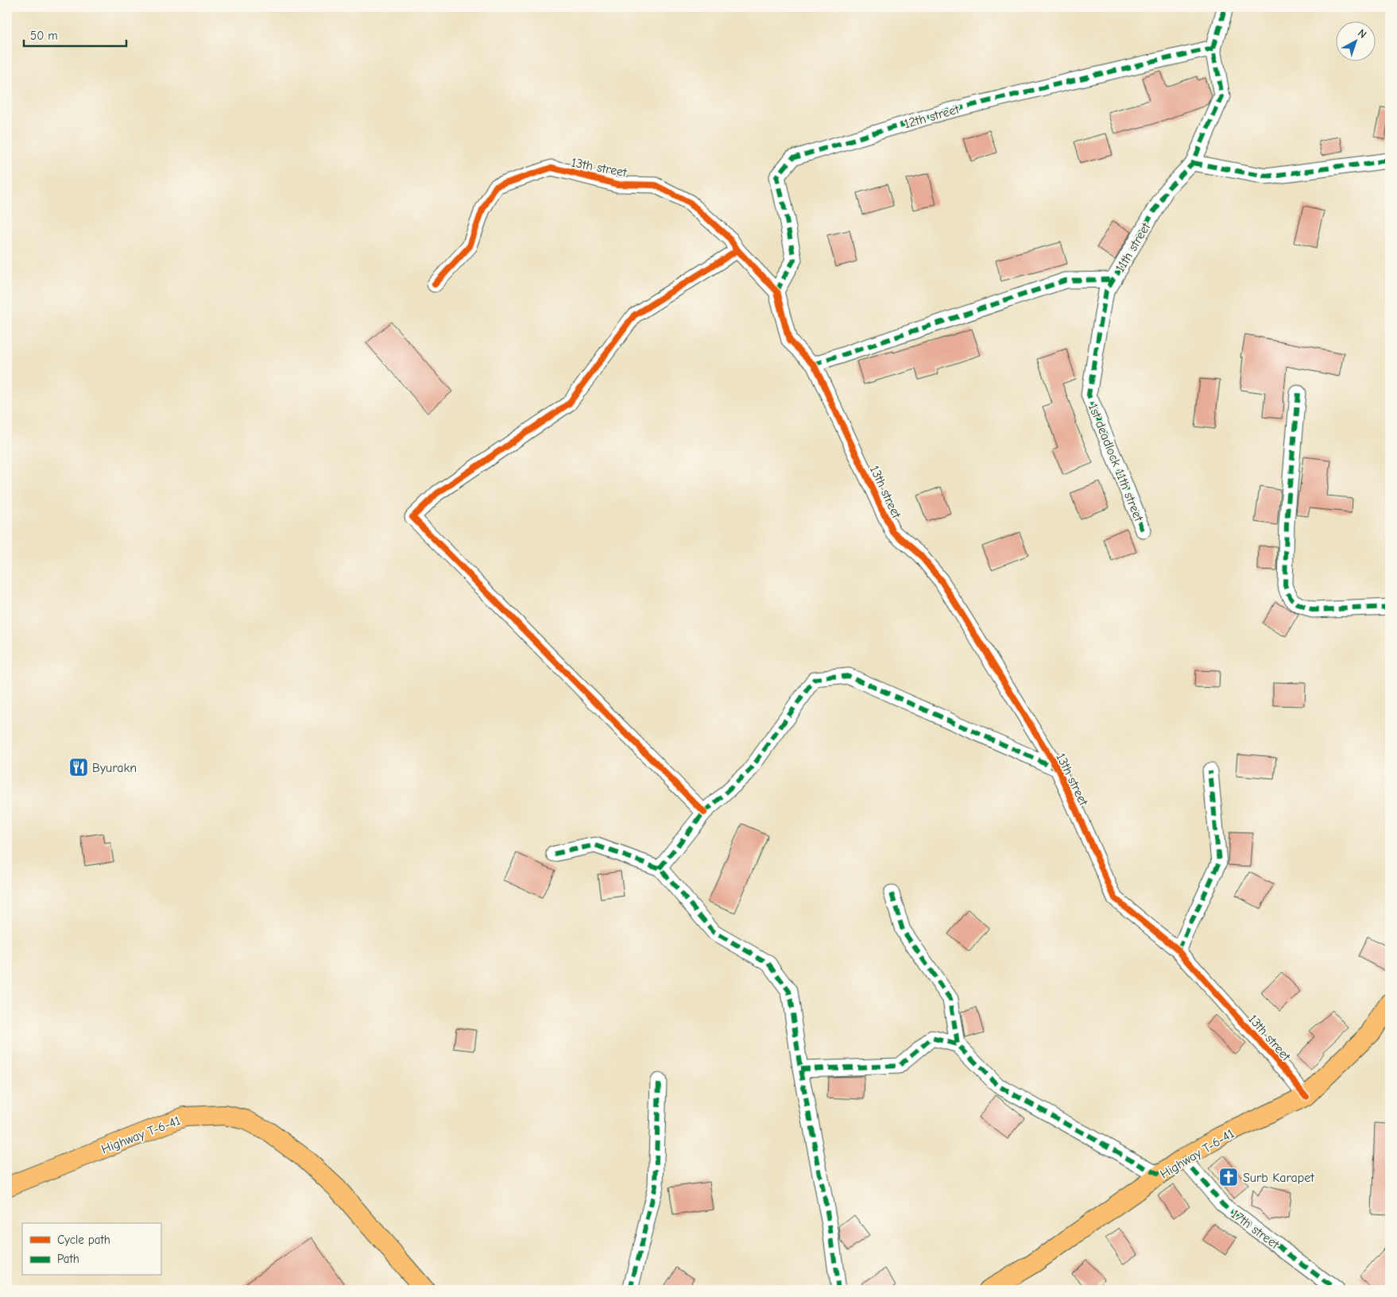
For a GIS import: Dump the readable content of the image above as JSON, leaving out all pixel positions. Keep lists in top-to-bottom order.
{
  "streets": {
    "main road": ["Highway T-6-41"],
    "street": [
      "12th street",
      "13th street",
      "11th street",
      "1st deadlock 11th street",
      "17th street"
    ]
  },
  "crossings": [
    ["12th street", "13th street"],
    ["13th street", "11th street"],
    ["13th street", "Highway T-6-41"],
    ["11th street", "1st deadlock 11th street"],
    ["Highway T-6-41", "17th street"]
  ],
  "places": {
    "restaurant": ["Byurakn"],
    "church": ["Surb Karapet"]
  },
  "legend": ["Cycle path", "Path"],
  "scale_bar": "50 m",
  "north": "top right"
}
